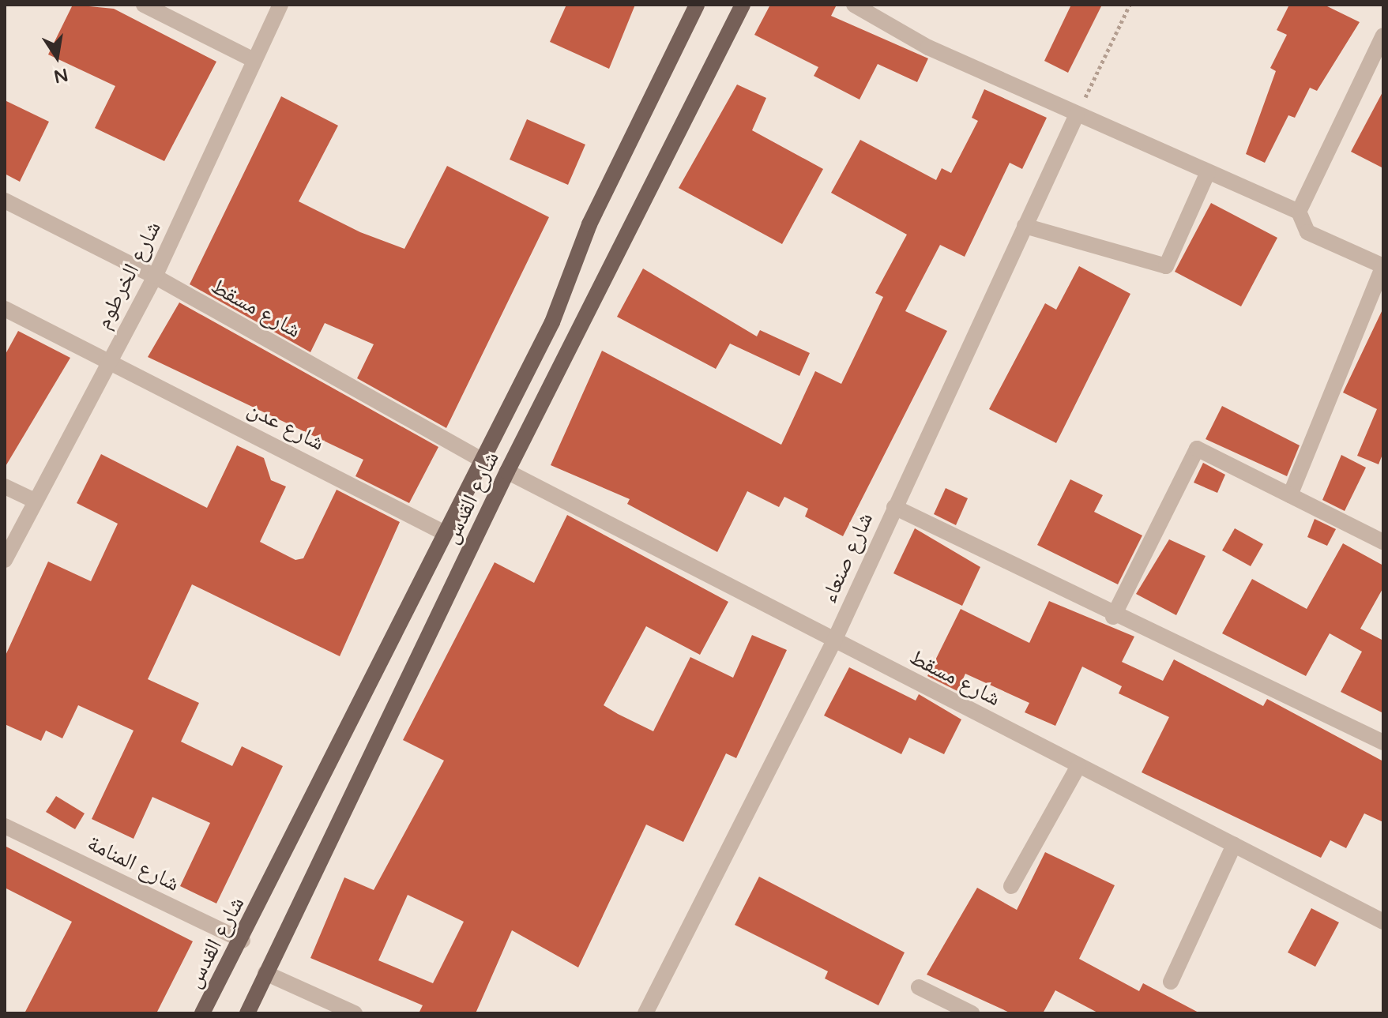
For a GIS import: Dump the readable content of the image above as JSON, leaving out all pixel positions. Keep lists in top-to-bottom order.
{
  "streets": {
    "main road": ["شارع القدس"],
    "street": [
      "شارع الخرطوم",
      "شارع مسقط",
      "شارع عدن",
      "شارع صنعاء",
      "شارع المنامة"
    ]
  },
  "crossings": [
    ["شارع الخرطوم", "شارع مسقط"],
    ["شارع الخرطوم", "شارع عدن"],
    ["شارع مسقط", "شارع القدس"],
    ["شارع مسقط", "شارع صنعاء"],
    ["شارع عدن", "شارع القدس"],
    ["شارع القدس", "شارع المنامة"]
  ],
  "north": "bottom"
}
